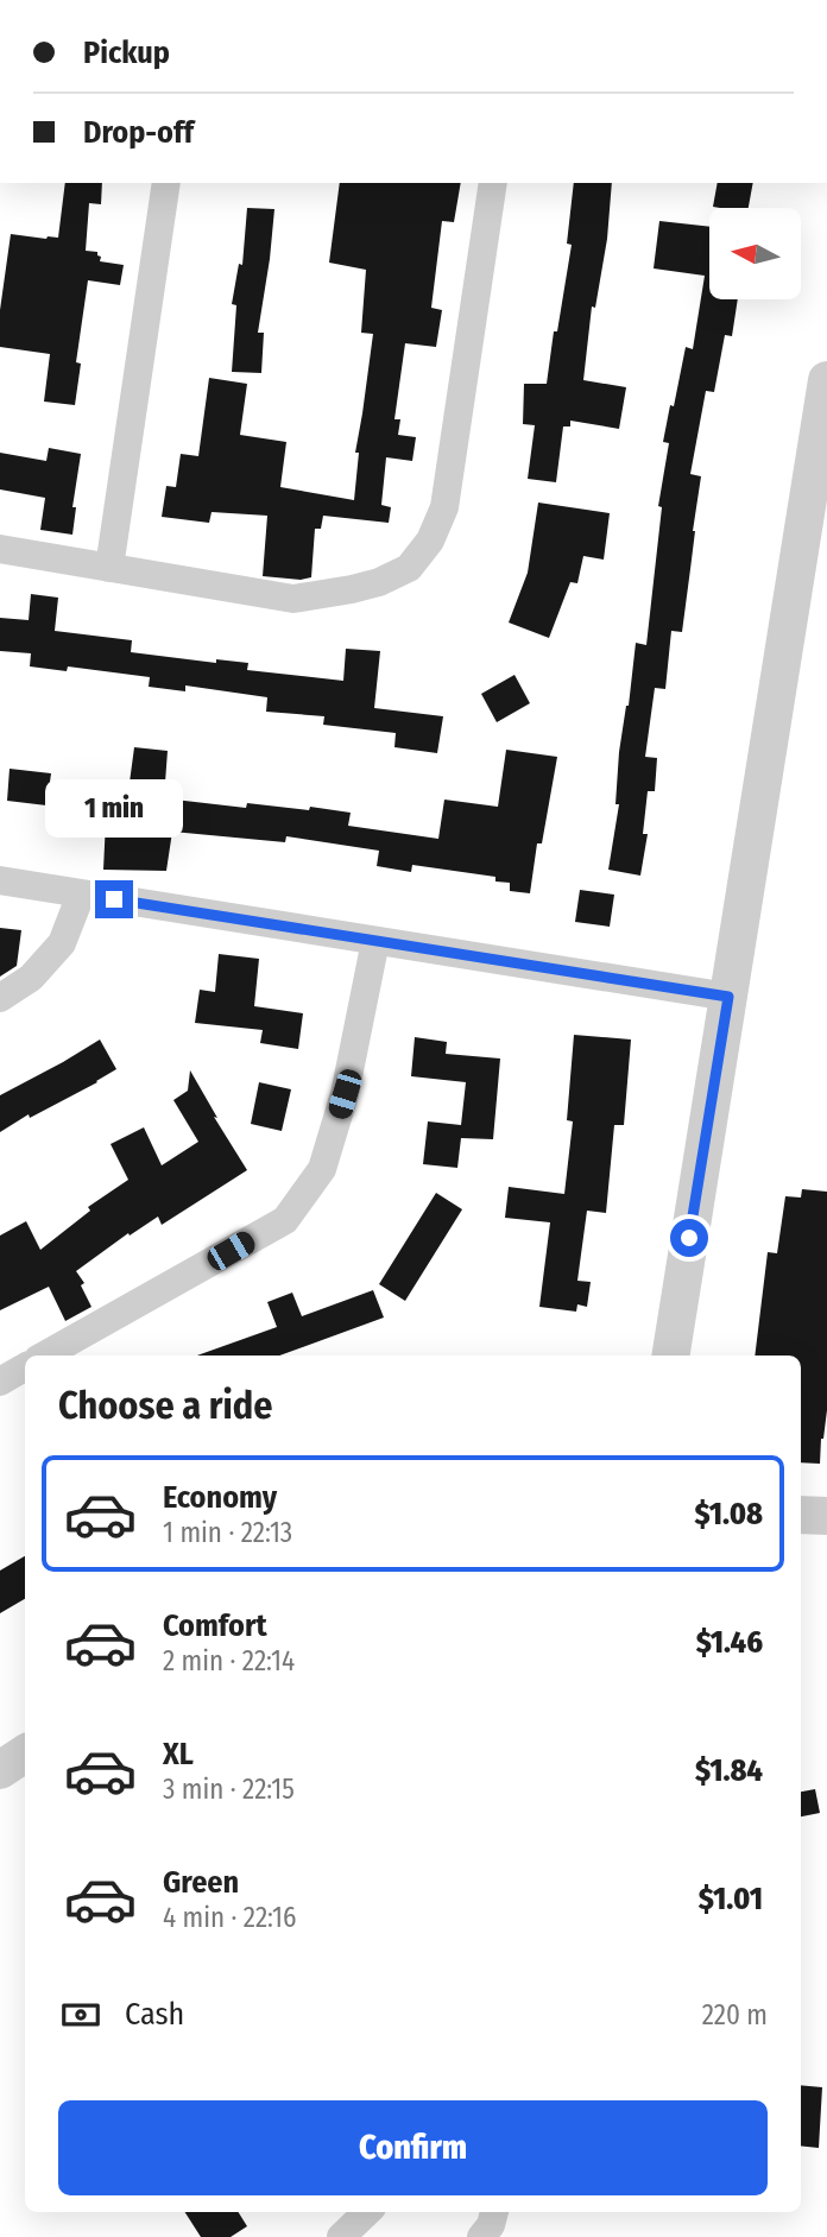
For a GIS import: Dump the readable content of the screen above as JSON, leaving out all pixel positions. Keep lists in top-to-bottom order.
{
  "north": "left",
  "page": {
    "banner": ["Pickup", "Drop-off"],
    "bubble": "1 min",
    "heading": "Choose a ride",
    "list": [
      {
        "name": "Economy",
        "note": "1 min · 22:13",
        "value": "$1.08"
      },
      {
        "name": "Comfort",
        "note": "2 min · 22:14",
        "value": "$1.46"
      },
      {
        "name": "XL",
        "note": "3 min · 22:15",
        "value": "$1.84"
      },
      {
        "name": "Green",
        "note": "4 min · 22:16",
        "value": "$1.01"
      }
    ],
    "pay": ["Cash", "220 m"],
    "buttons": "Confirm"
  }
}
